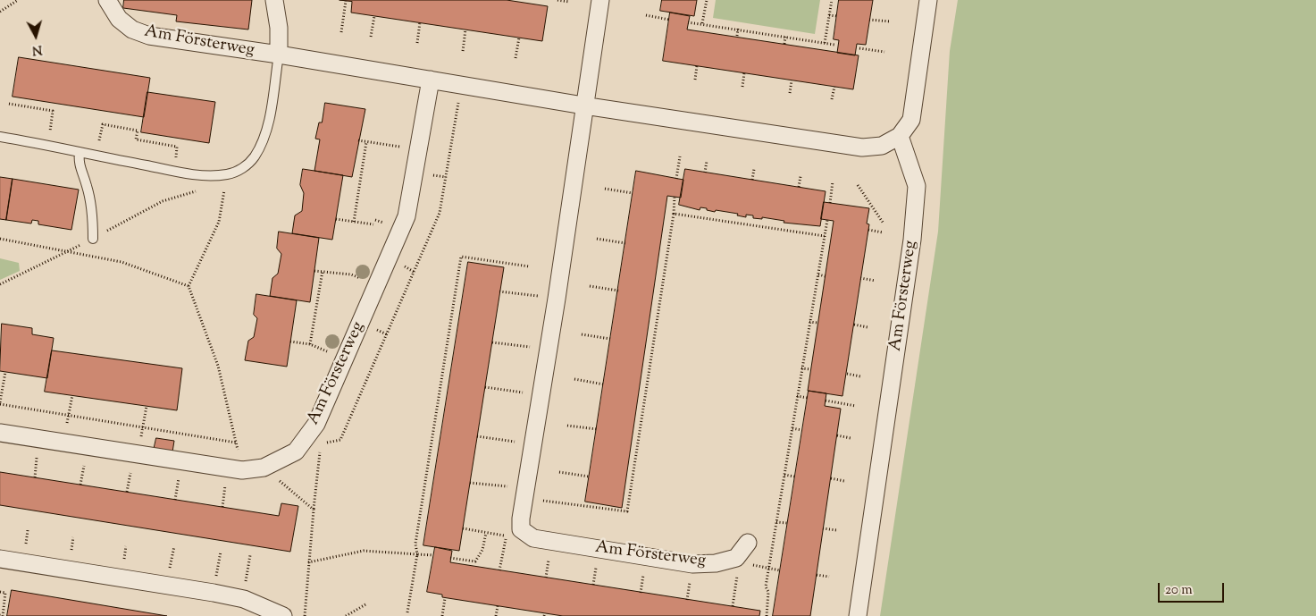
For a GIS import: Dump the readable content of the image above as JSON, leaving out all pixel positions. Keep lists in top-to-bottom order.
{
  "streets": {
    "street": ["Am Försterweg"]
  },
  "scale_bar": "20 m",
  "north": "bottom"
}
